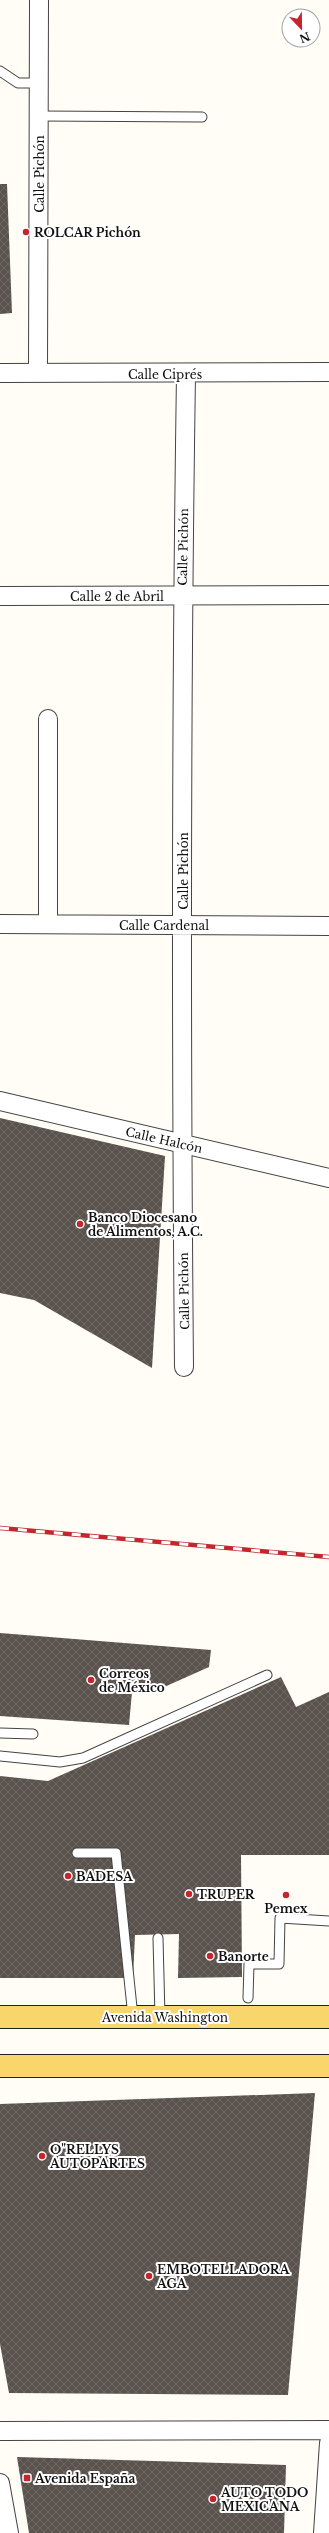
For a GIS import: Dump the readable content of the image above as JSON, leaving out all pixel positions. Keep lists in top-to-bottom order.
{
  "streets": {
    "main road": ["Avenida Washington"],
    "street": [
      "Calle Pichón",
      "Calle Ciprés",
      "Calle 2 de Abril",
      "Calle Cardenal",
      "Calle Halcón"
    ]
  },
  "crossings": [
    ["Calle Pichón", "Calle Ciprés"],
    ["Calle Pichón", "Calle 2 de Abril"],
    ["Calle Pichón", "Calle Cardenal"],
    ["Calle Pichón", "Calle Halcón"]
  ],
  "places": {
    "other": [
      "ROLCAR Pichón",
      "Banco Diocesano de Alimentos, A.C.",
      "Correos de México",
      "BADESA",
      "TRUPER",
      "Pemex",
      "Banorte",
      "O\"RELLYS AUTOPARTES",
      "EMBOTELLADORA AGA",
      "AUTO TODO MEXICANA"
    ],
    "transit": ["Avenida España"]
  },
  "north": "bottom"
}
